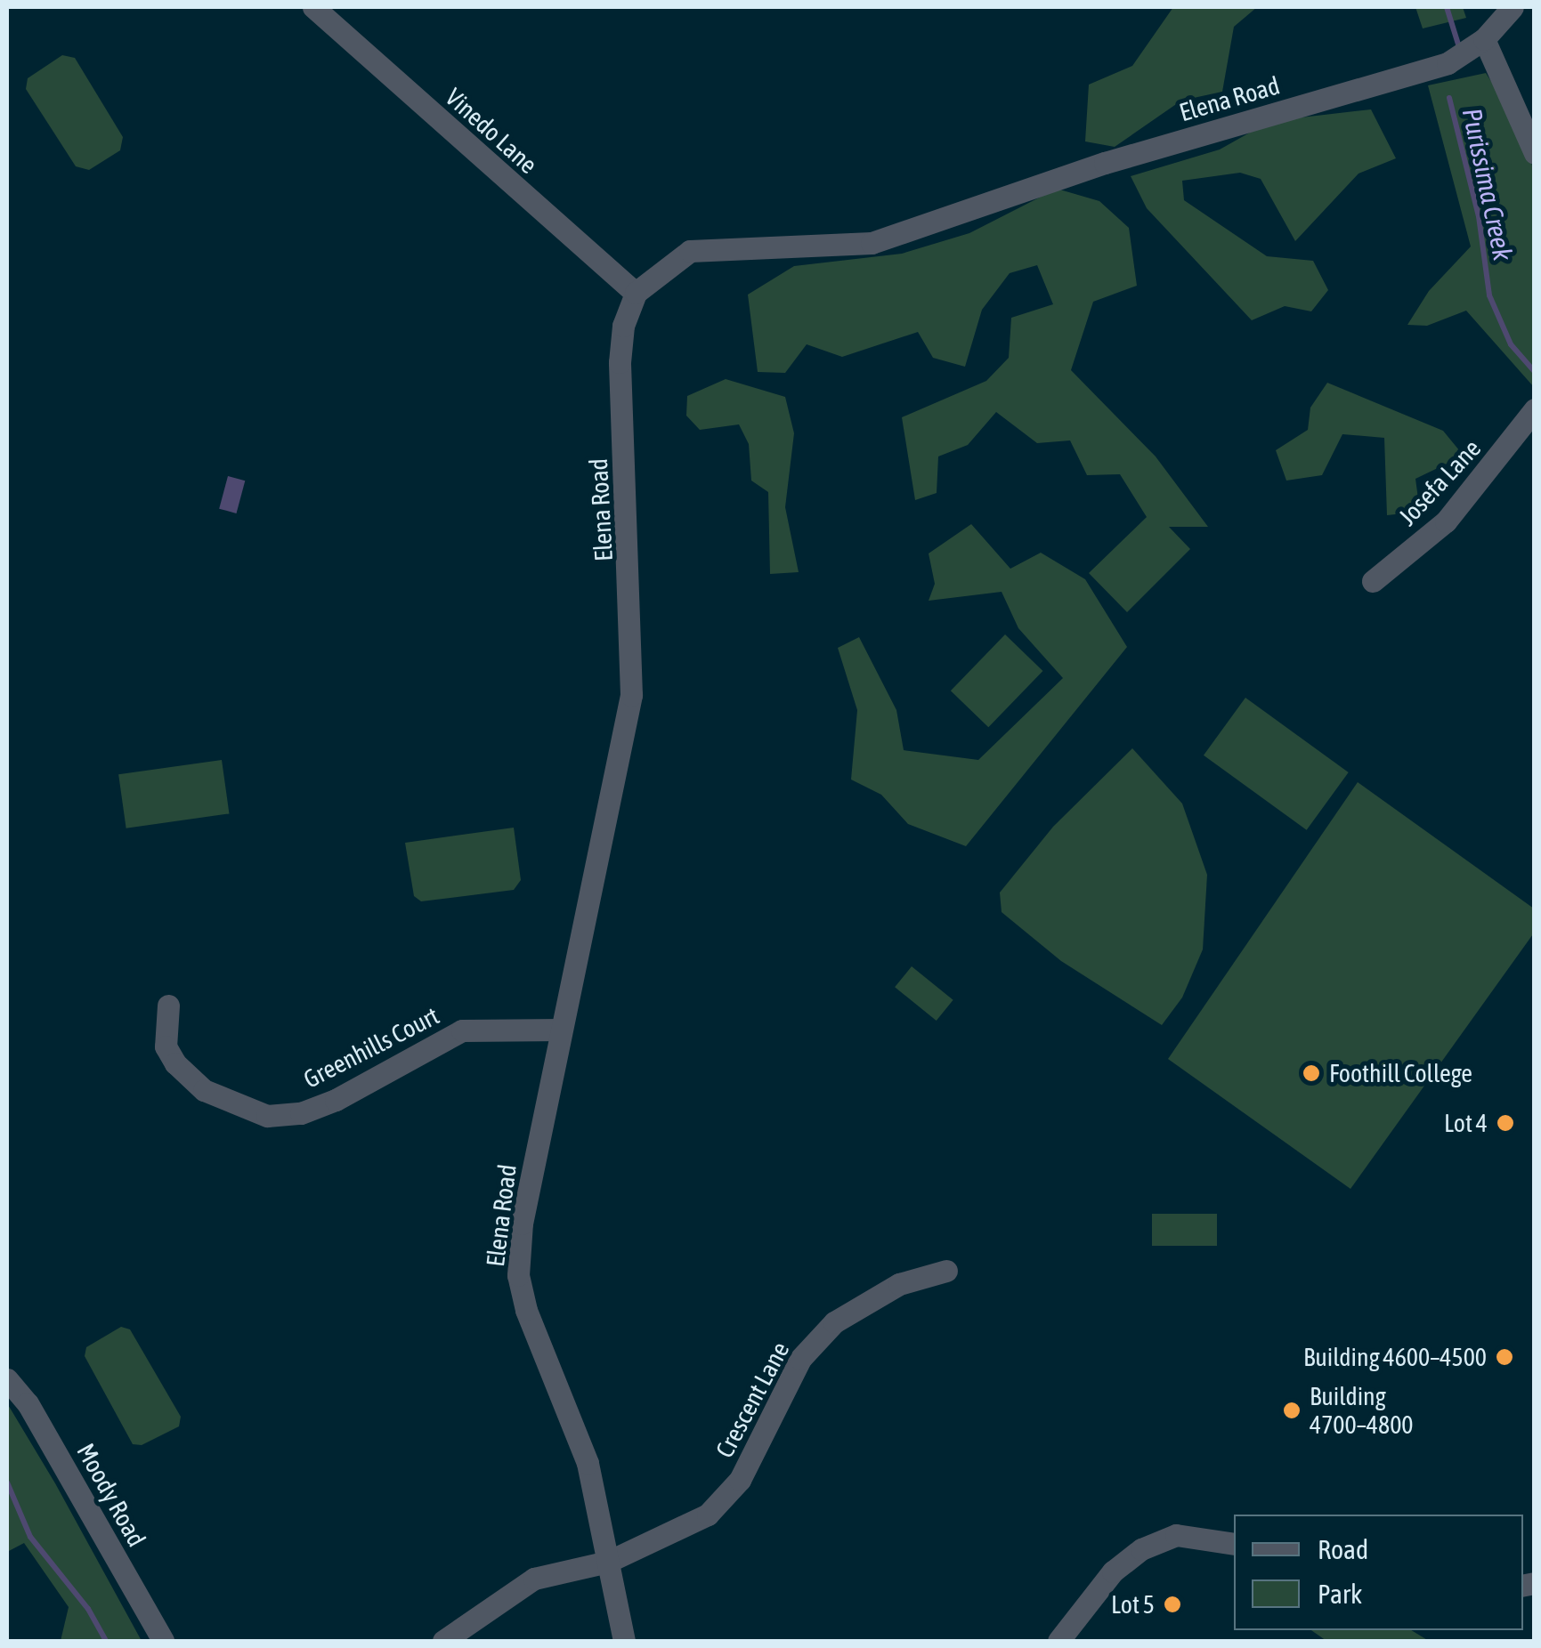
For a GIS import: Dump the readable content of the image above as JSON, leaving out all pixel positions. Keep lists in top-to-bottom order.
{
  "streets": {
    "street": [
      "Elena Road",
      "Vinedo Lane",
      "Josefa Lane",
      "Greenhills Court",
      "Crescent Lane",
      "Moody Road"
    ]
  },
  "crossings": [
    ["Elena Road", "Vinedo Lane"],
    ["Elena Road", "Greenhills Court"],
    ["Elena Road", "Crescent Lane"]
  ],
  "water": ["Purissima Creek"],
  "places": [
    "Foothill College",
    "Lot 4",
    "Building 4600–4500",
    "Building 4700–4800",
    "Lot 5"
  ],
  "legend": ["Road", "Park"]
}
